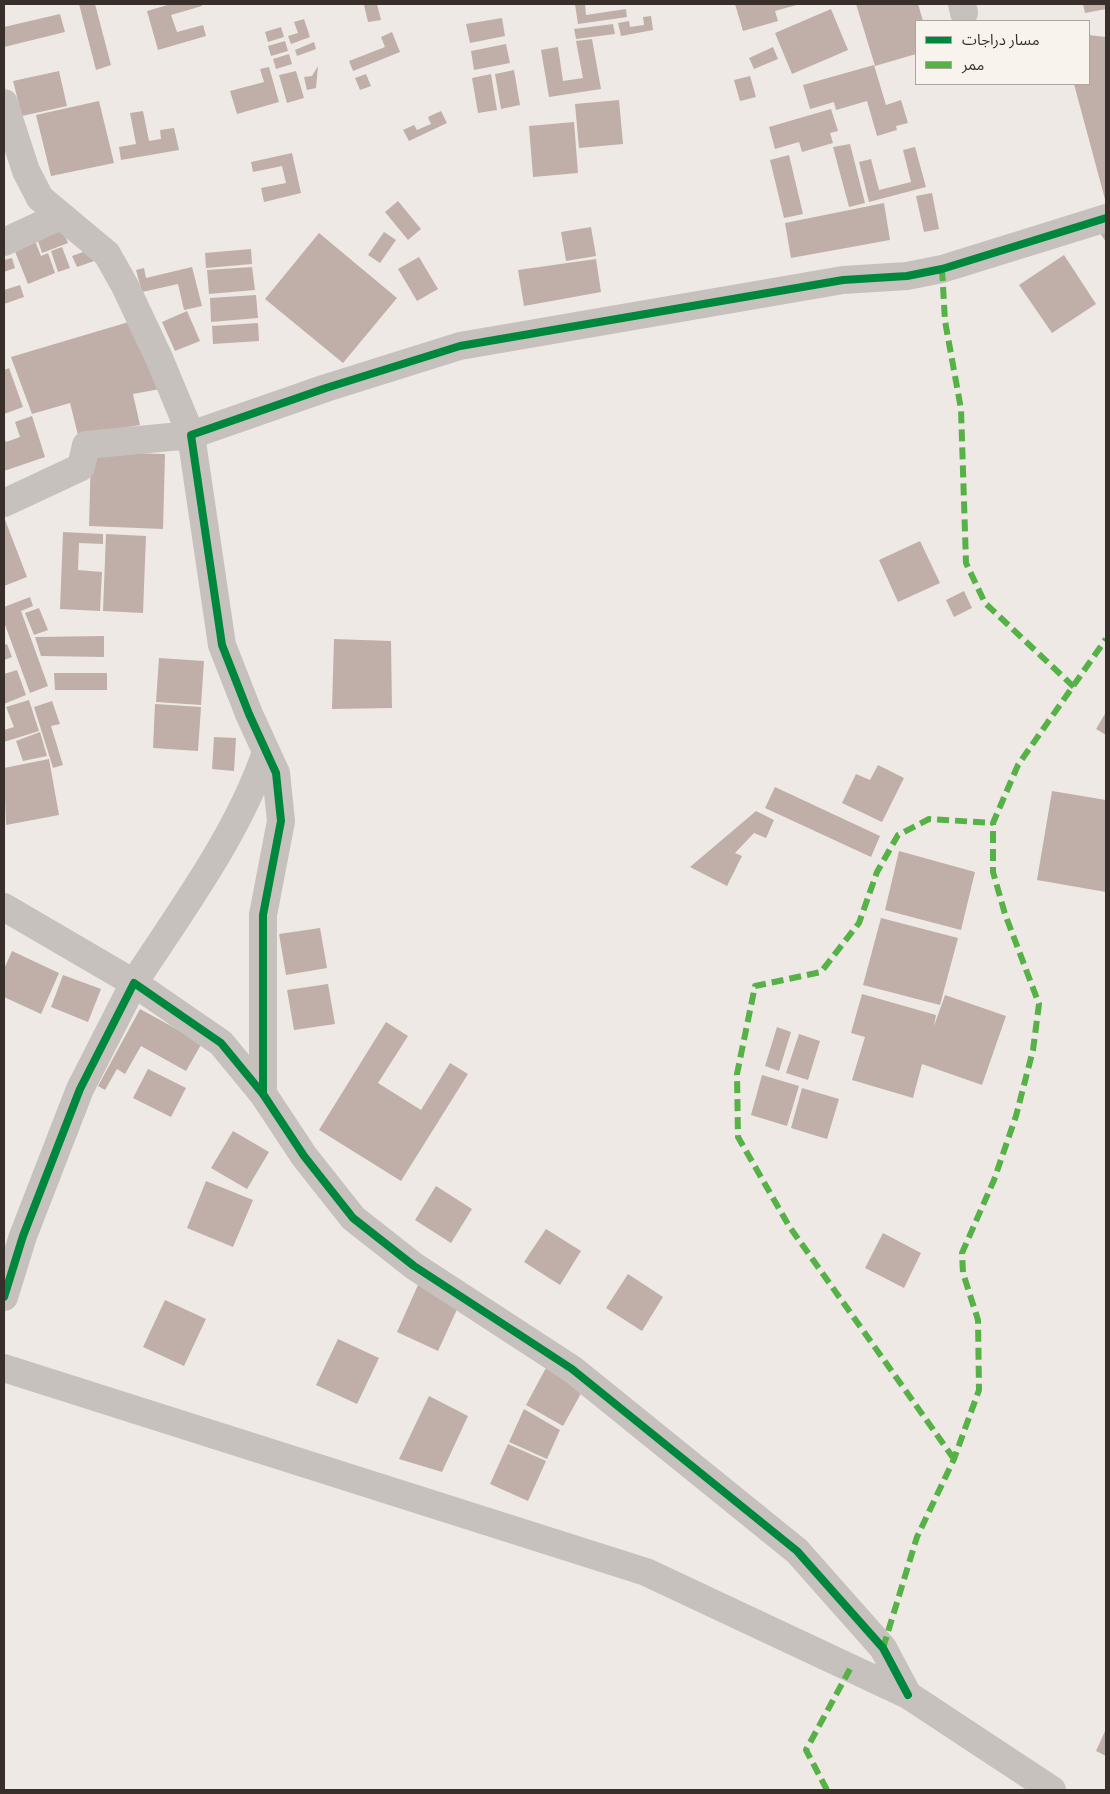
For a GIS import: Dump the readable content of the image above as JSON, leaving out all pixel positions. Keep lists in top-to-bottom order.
{
  "legend": ["مسار دراجات", "ممر"]
}
